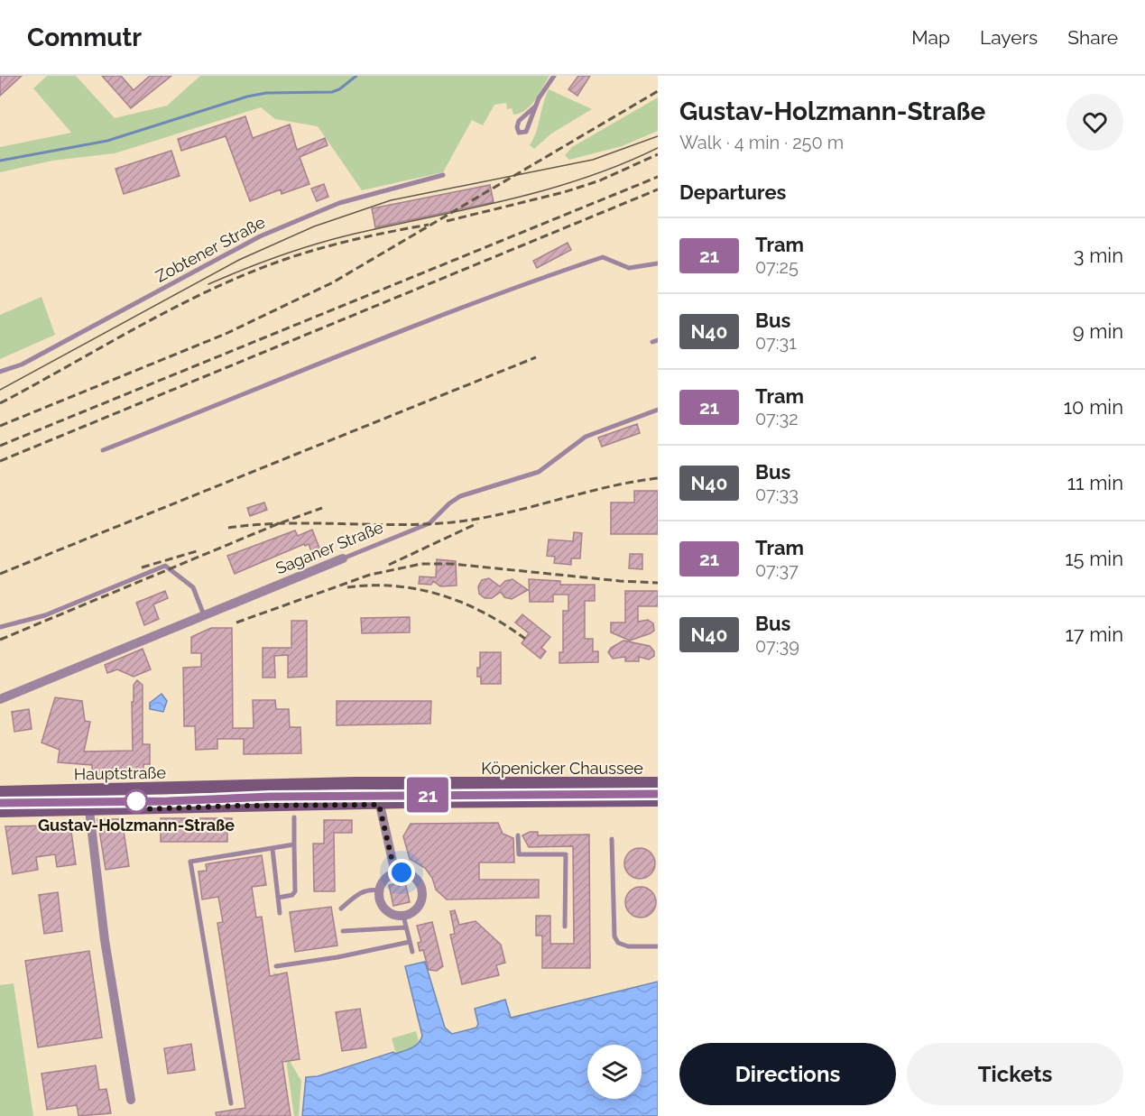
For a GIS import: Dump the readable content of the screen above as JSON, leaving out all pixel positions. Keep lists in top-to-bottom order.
{
  "streets": {
    "main road": ["Köpenicker Chaussee", "Hauptstraße"],
    "street": ["Saganer Straße"],
    "lane": ["Zobtener Straße"]
  },
  "crossings": [
    ["Köpenicker Chaussee", "Hauptstraße"]
  ],
  "places": ["Gustav-Holzmann-Straße"],
  "lines": ["tram line 21"],
  "page": {
    "header": "Commutr",
    "nav": ["Map", "Layers", "Share"],
    "on_map": "21",
    "heading": [
      ["Gustav-Holzmann-Straße", "Walk · 4 min · 250 m"],
      "Departures"
    ],
    "list": [
      {
        "mark": "21",
        "name": "Tram",
        "note": "07:25",
        "value": "3 min"
      },
      {
        "mark": "N40",
        "name": "Bus",
        "note": "07:31",
        "value": "9 min"
      },
      {
        "mark": "21",
        "name": "Tram",
        "note": "07:32",
        "value": "10 min"
      },
      {
        "mark": "N40",
        "name": "Bus",
        "note": "07:33",
        "value": "11 min"
      },
      {
        "mark": "21",
        "name": "Tram",
        "note": "07:37",
        "value": "15 min"
      },
      {
        "mark": "N40",
        "name": "Bus",
        "note": "07:39",
        "value": "17 min"
      }
    ],
    "buttons": ["Directions", "Tickets"]
  }
}
